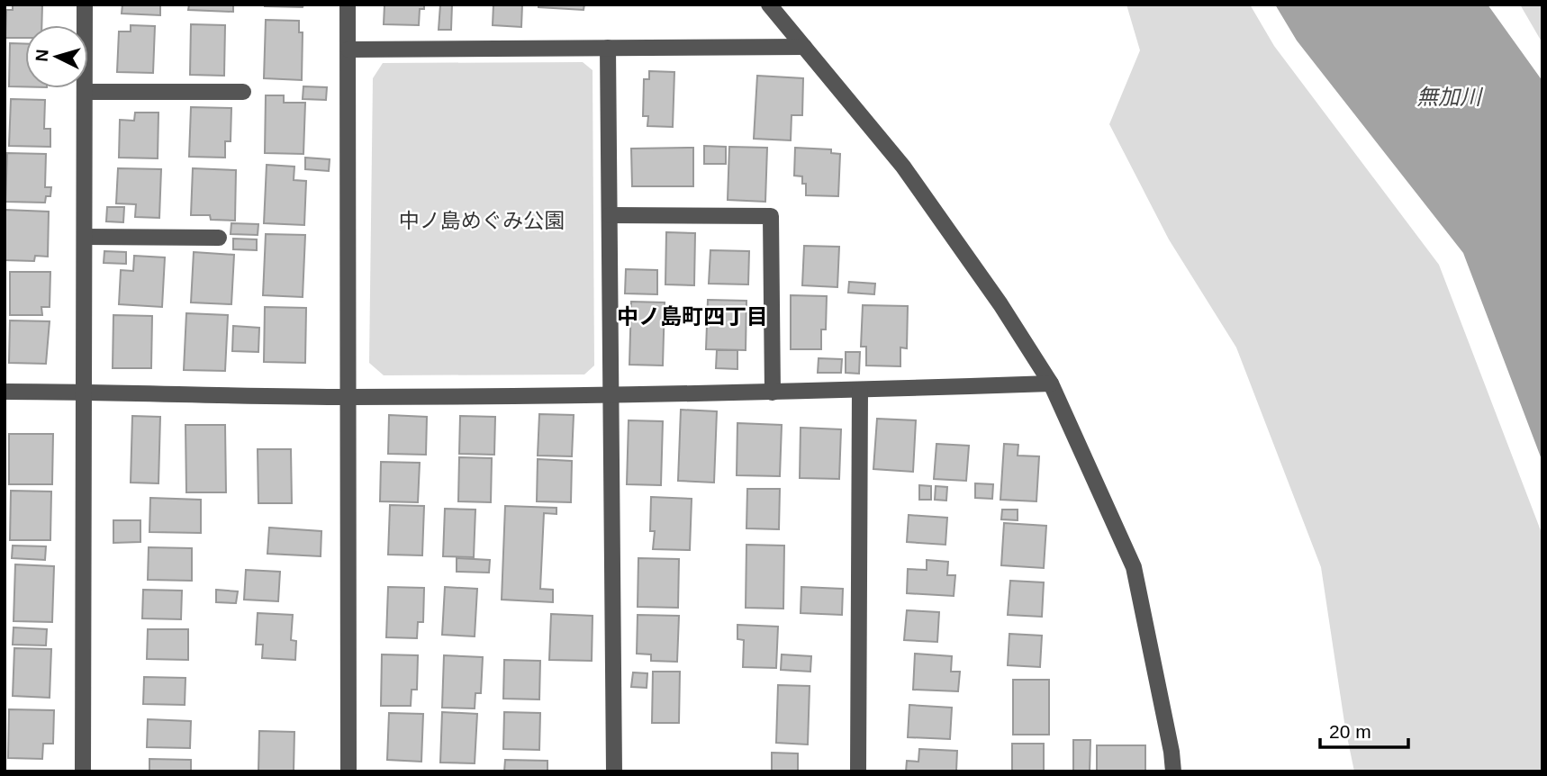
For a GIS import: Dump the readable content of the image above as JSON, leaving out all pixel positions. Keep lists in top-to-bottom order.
{
  "districts": ["中ノ島町四丁目"],
  "water": ["無加川"],
  "parks": ["中ノ島めぐみ公園"],
  "scale_bar": "20 m",
  "north": "left"
}
